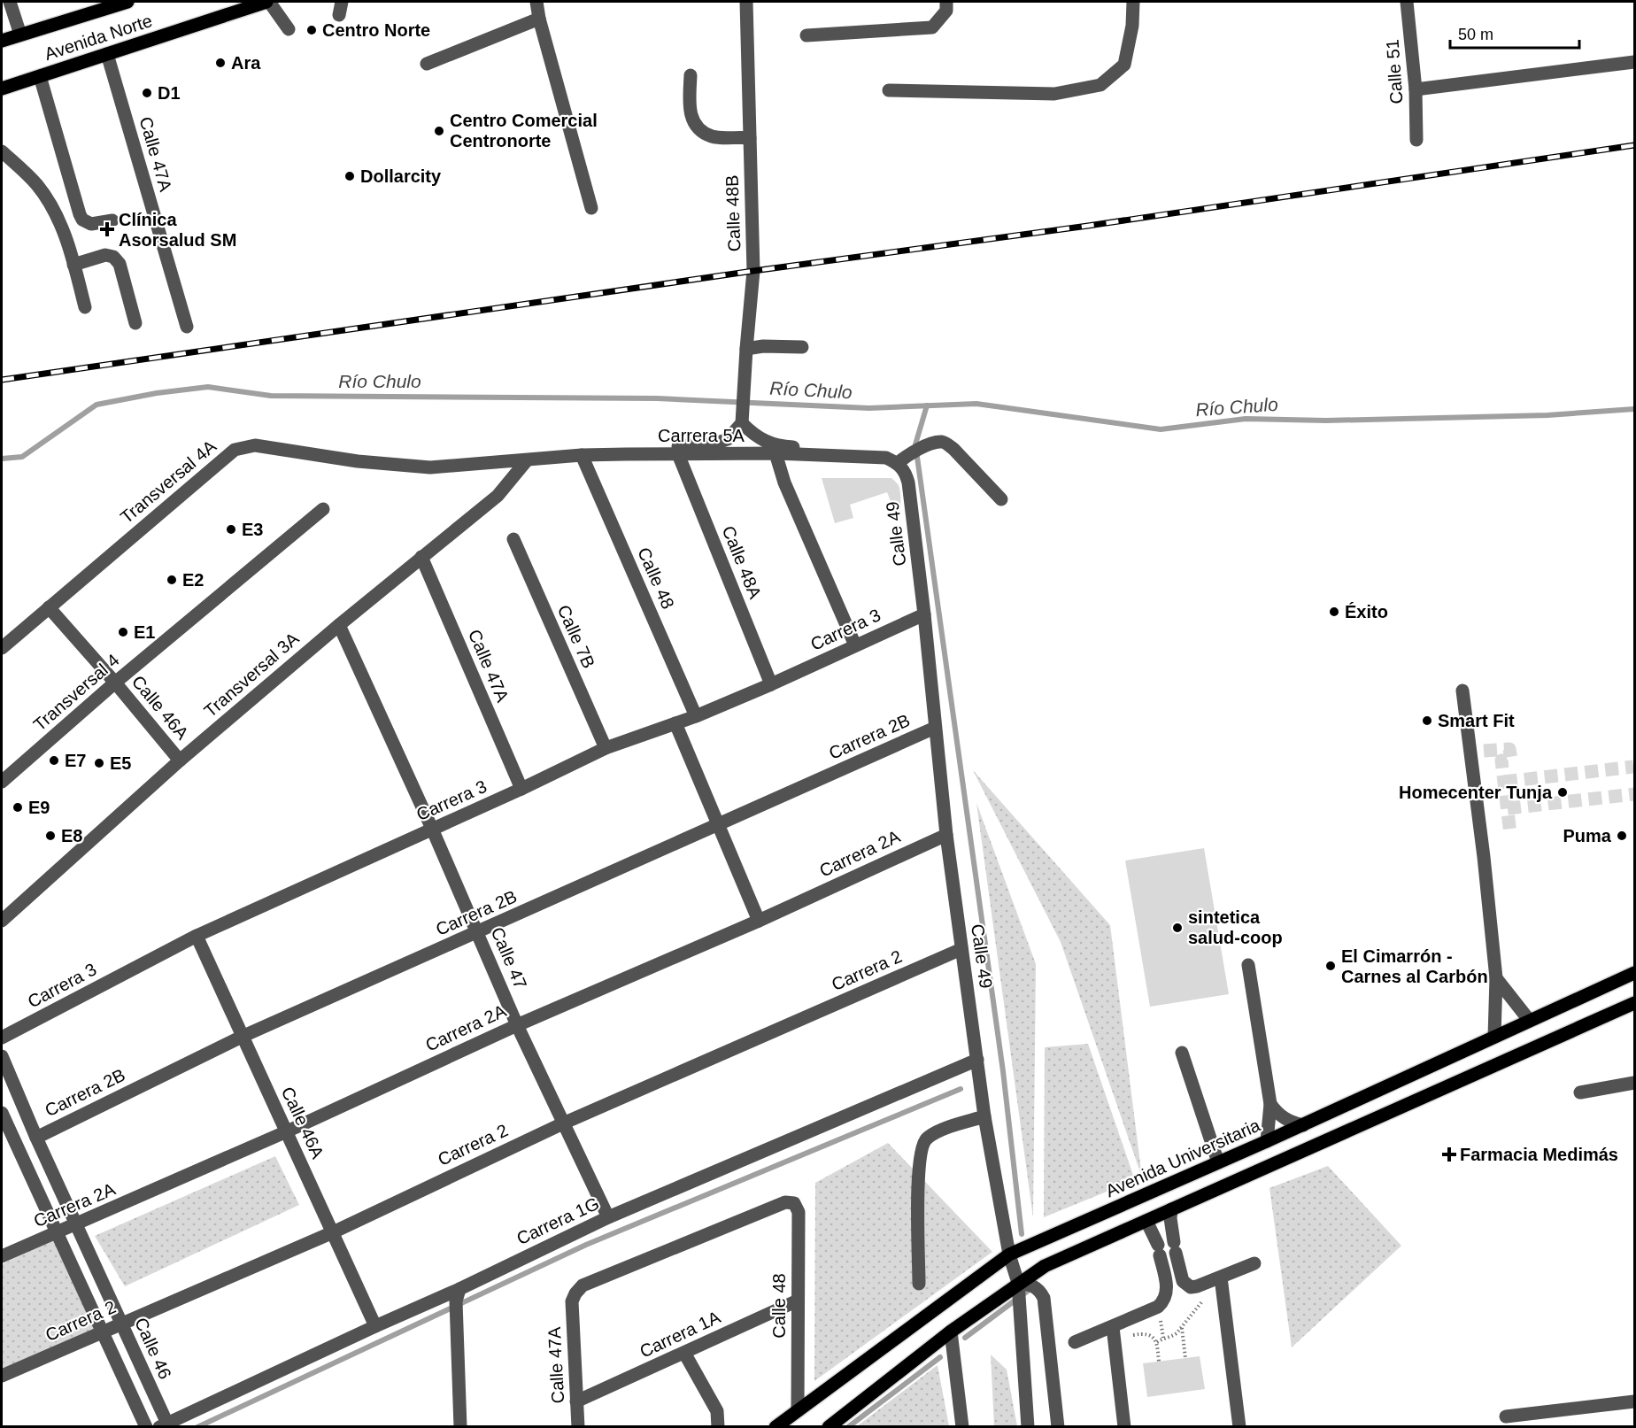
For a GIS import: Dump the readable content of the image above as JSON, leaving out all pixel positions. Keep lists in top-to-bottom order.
{
  "streets": {
    "main road": ["Avenida Norte", "Avenida Universitaria"],
    "street": [
      "Calle 51",
      "Calle 47A",
      "Calle 48B",
      "Carrera 5A",
      "Transversal 4A",
      "Calle 49",
      "Calle 48A",
      "Calle 48",
      "Carrera 3",
      "Calle 7B",
      "Transversal 3A",
      "Transversal 4",
      "Calle 46A",
      "Carrera 2B",
      "Carrera 2A",
      "Calle 47",
      "Carrera 2",
      "Carrera 1G",
      "Carrera 1A",
      "Calle 46"
    ]
  },
  "crossings": [
    ["Avenida Norte", "Calle 47A"],
    ["Calle 47A", "Calle 48"],
    ["Calle 47A", "Carrera 3"],
    ["Calle 47A", "Transversal 3A"],
    ["Calle 47A", "Carrera 1A"],
    ["Carrera 5A", "Transversal 4A"],
    ["Carrera 5A", "Calle 49"],
    ["Carrera 5A", "Calle 48A"],
    ["Carrera 5A", "Calle 48"],
    ["Carrera 5A", "Transversal 3A"],
    ["Transversal 4A", "Calle 46A"],
    ["Calle 49", "Carrera 3"],
    ["Calle 49", "Carrera 2B"],
    ["Calle 49", "Carrera 2A"],
    ["Calle 49", "Carrera 2"],
    ["Calle 49", "Avenida Universitaria"],
    ["Calle 49", "Carrera 1G"],
    ["Calle 48A", "Carrera 3"],
    ["Calle 48", "Carrera 3"],
    ["Calle 48", "Avenida Universitaria"],
    ["Calle 48", "Carrera 1A"],
    ["Carrera 3", "Calle 7B"],
    ["Carrera 3", "Calle 46A"],
    ["Carrera 3", "Calle 47"],
    ["Transversal 3A", "Calle 46A"],
    ["Transversal 3A", "Calle 47"],
    ["Transversal 4", "Calle 46A"],
    ["Calle 46A", "Carrera 2B"],
    ["Calle 46A", "Carrera 2A"],
    ["Calle 46A", "Carrera 2"],
    ["Calle 46A", "Carrera 1G"],
    ["Carrera 2B", "Calle 47"],
    ["Carrera 2B", "Calle 46"],
    ["Carrera 2A", "Calle 47"],
    ["Carrera 2A", "Calle 46"],
    ["Calle 47", "Carrera 2"],
    ["Calle 47", "Carrera 1G"],
    ["Carrera 2", "Calle 46"],
    ["Carrera 1G", "Calle 46"]
  ],
  "water": ["Río Chulo"],
  "places": {
    "other": [
      "Centro Norte",
      "Ara",
      "D1",
      "Centro Comercial Centronorte",
      "Dollarcity",
      "E3",
      "E2",
      "Éxito",
      "E1",
      "Smart Fit",
      "E7",
      "E5",
      "Homecenter Tunja",
      "E9",
      "E8",
      "Puma",
      "sintetica salud-coop",
      "El Cimarrón - Carnes al Carbón"
    ],
    "health": ["Clínica Asorsalud SM", "Farmacia Medimás"]
  },
  "scale_bar": "50 m"
}
